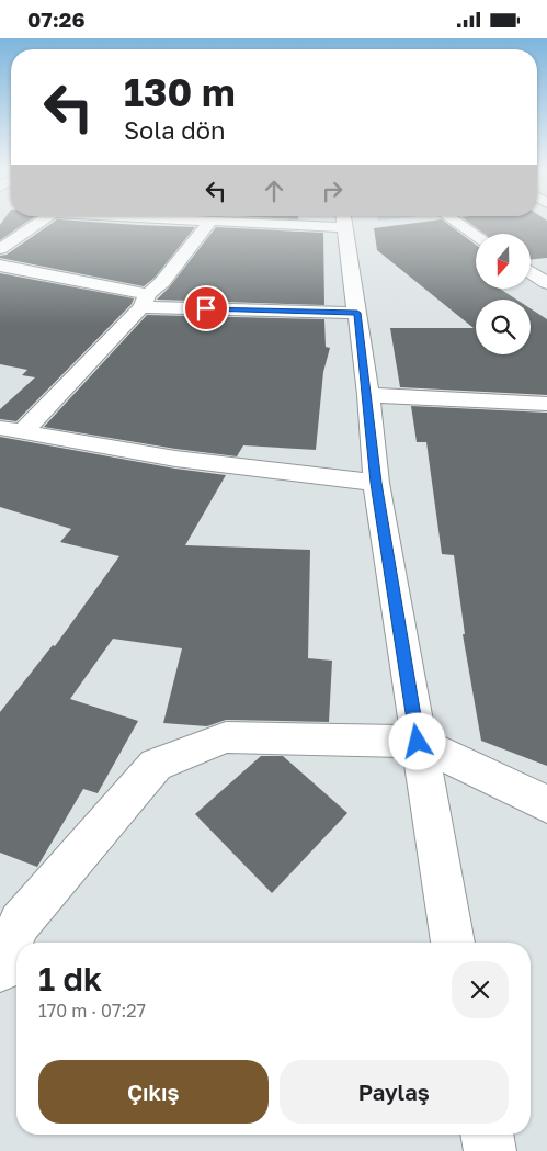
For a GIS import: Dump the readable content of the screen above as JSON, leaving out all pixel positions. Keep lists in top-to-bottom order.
{
  "north": "bottom",
  "page": {
    "status": "07:26",
    "turn": ["130 m", "Sola dön"],
    "heading": ["1 dk", "170 m · 07:27"],
    "buttons": ["Çıkış", "Paylaş"]
  }
}
